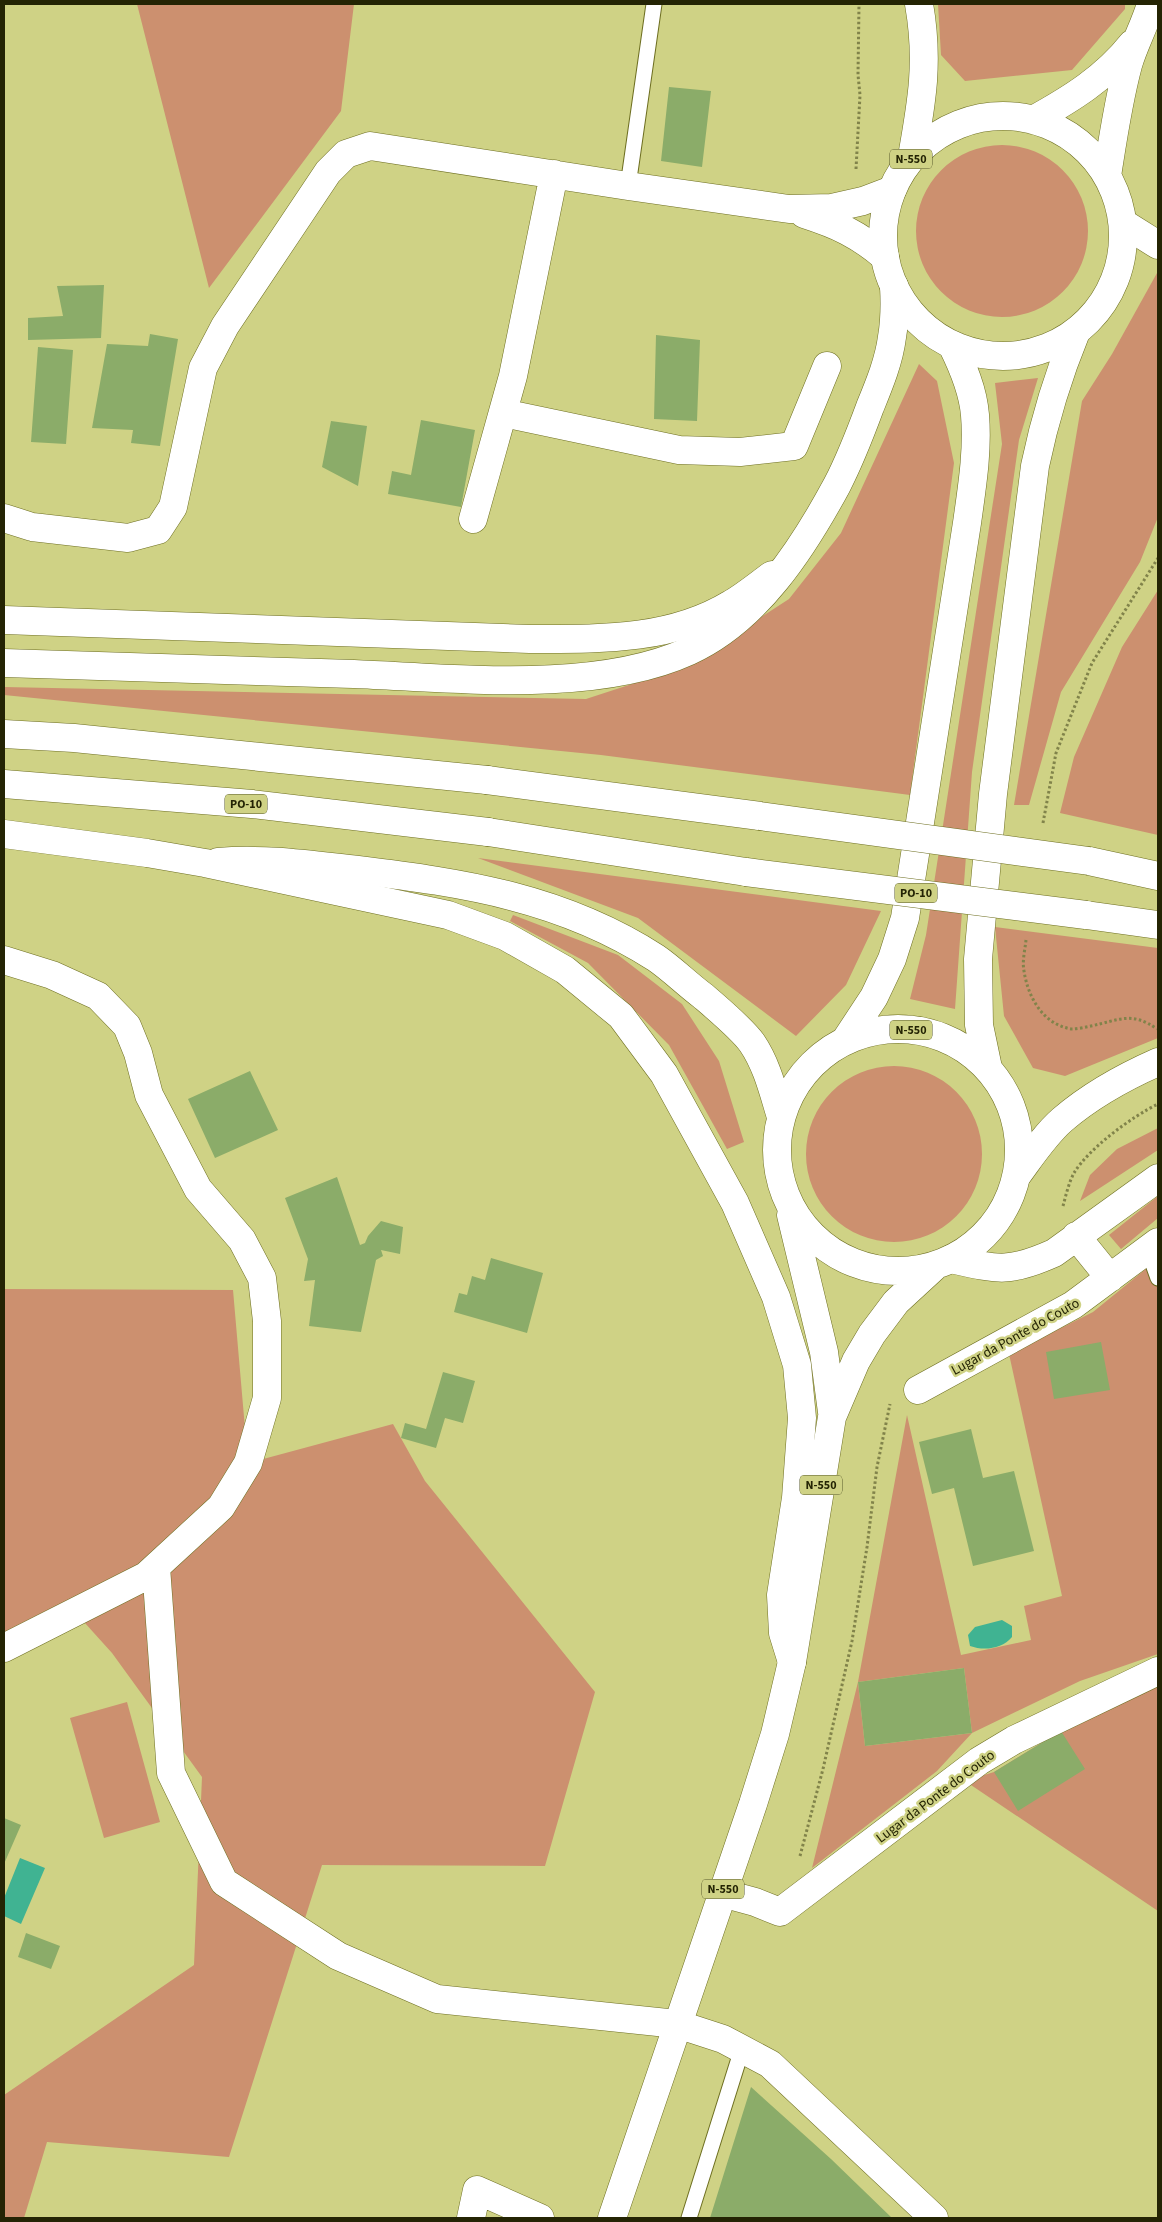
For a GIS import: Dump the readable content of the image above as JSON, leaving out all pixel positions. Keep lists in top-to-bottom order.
{
  "streets": {
    "main road": ["N-550", "PO-10", "Lugar da Ponte do Couto"]
  },
  "crossings": [
    ["N-550", "Lugar da Ponte do Couto"]
  ]
}
